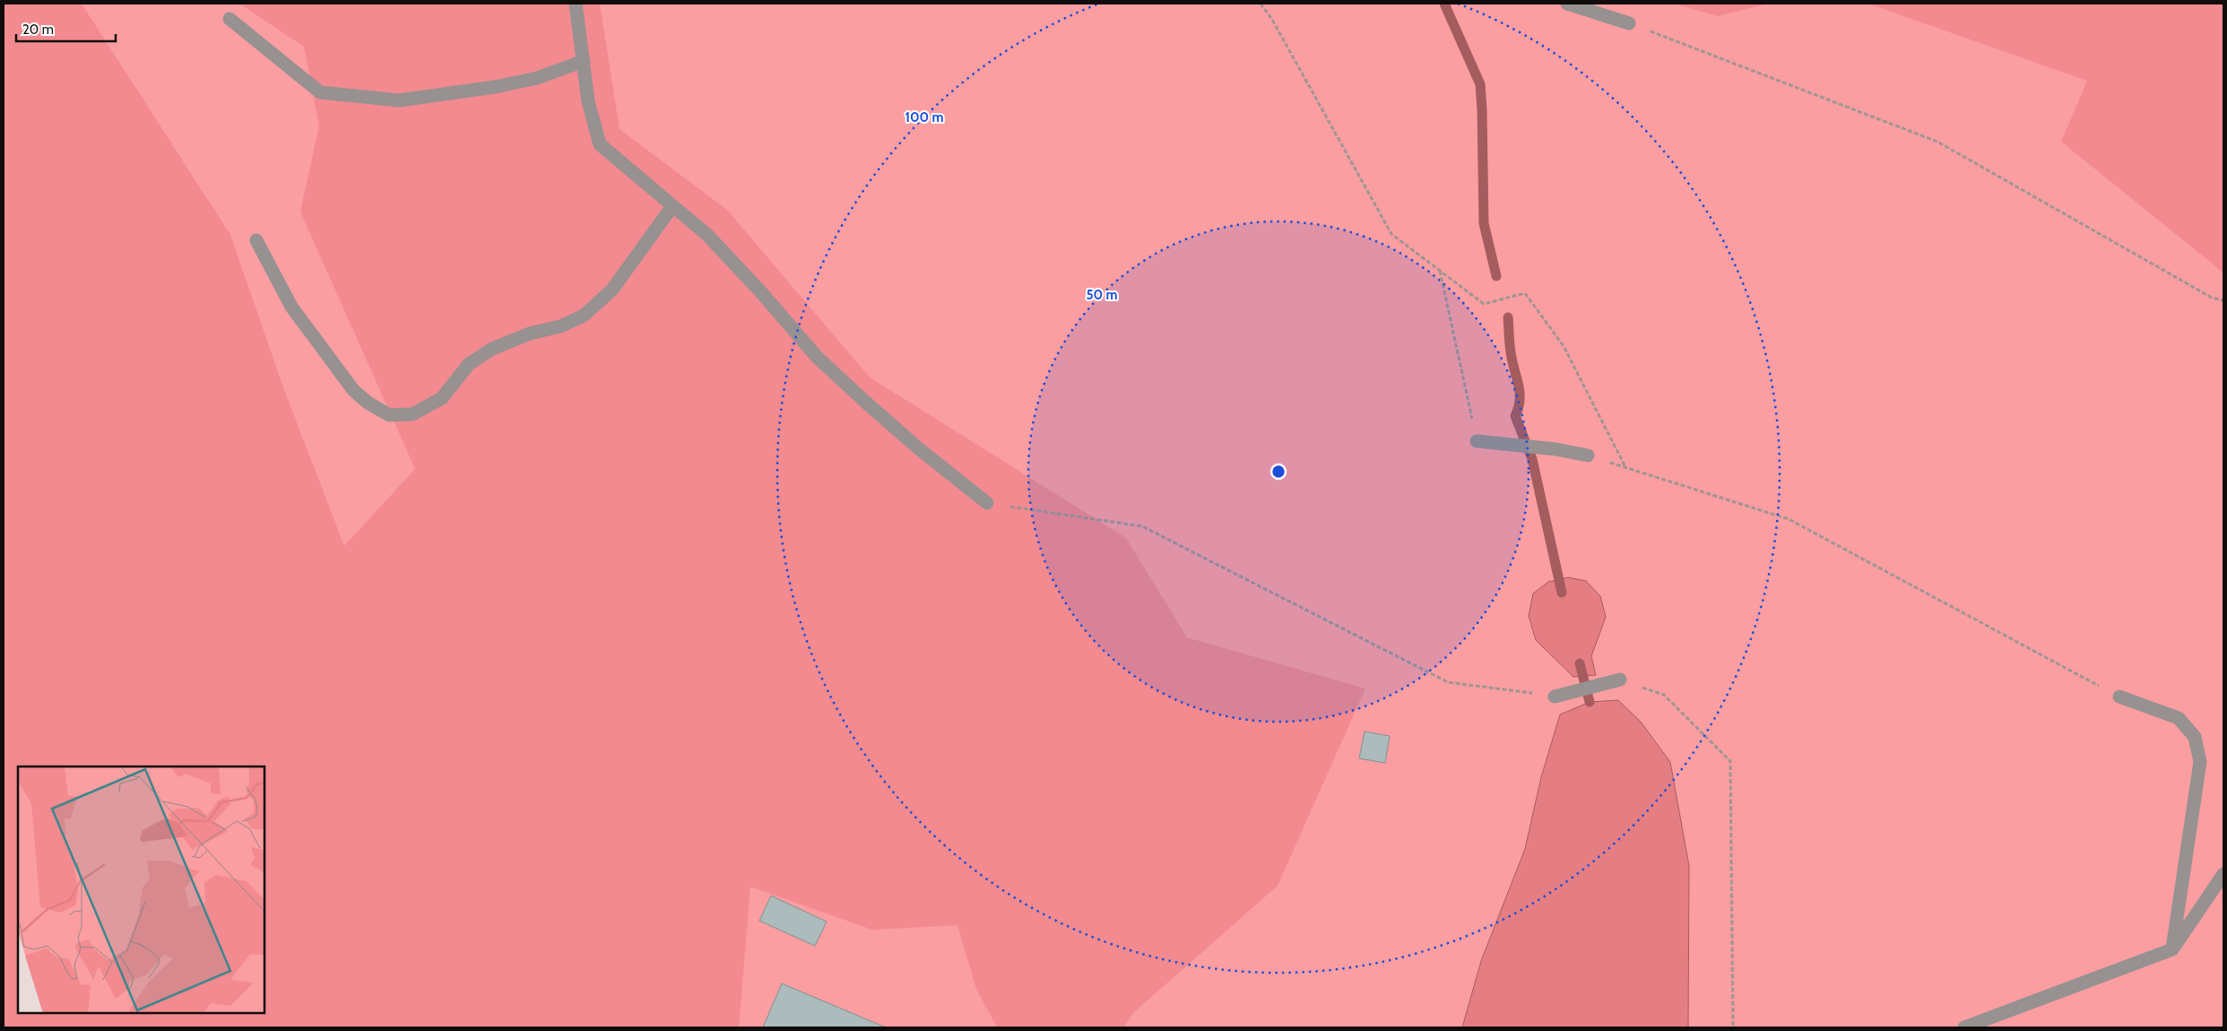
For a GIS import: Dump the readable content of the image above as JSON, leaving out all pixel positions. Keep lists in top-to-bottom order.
{
  "scale_bar": "20 m",
  "rings": ["100 m", "50 m"]
}
